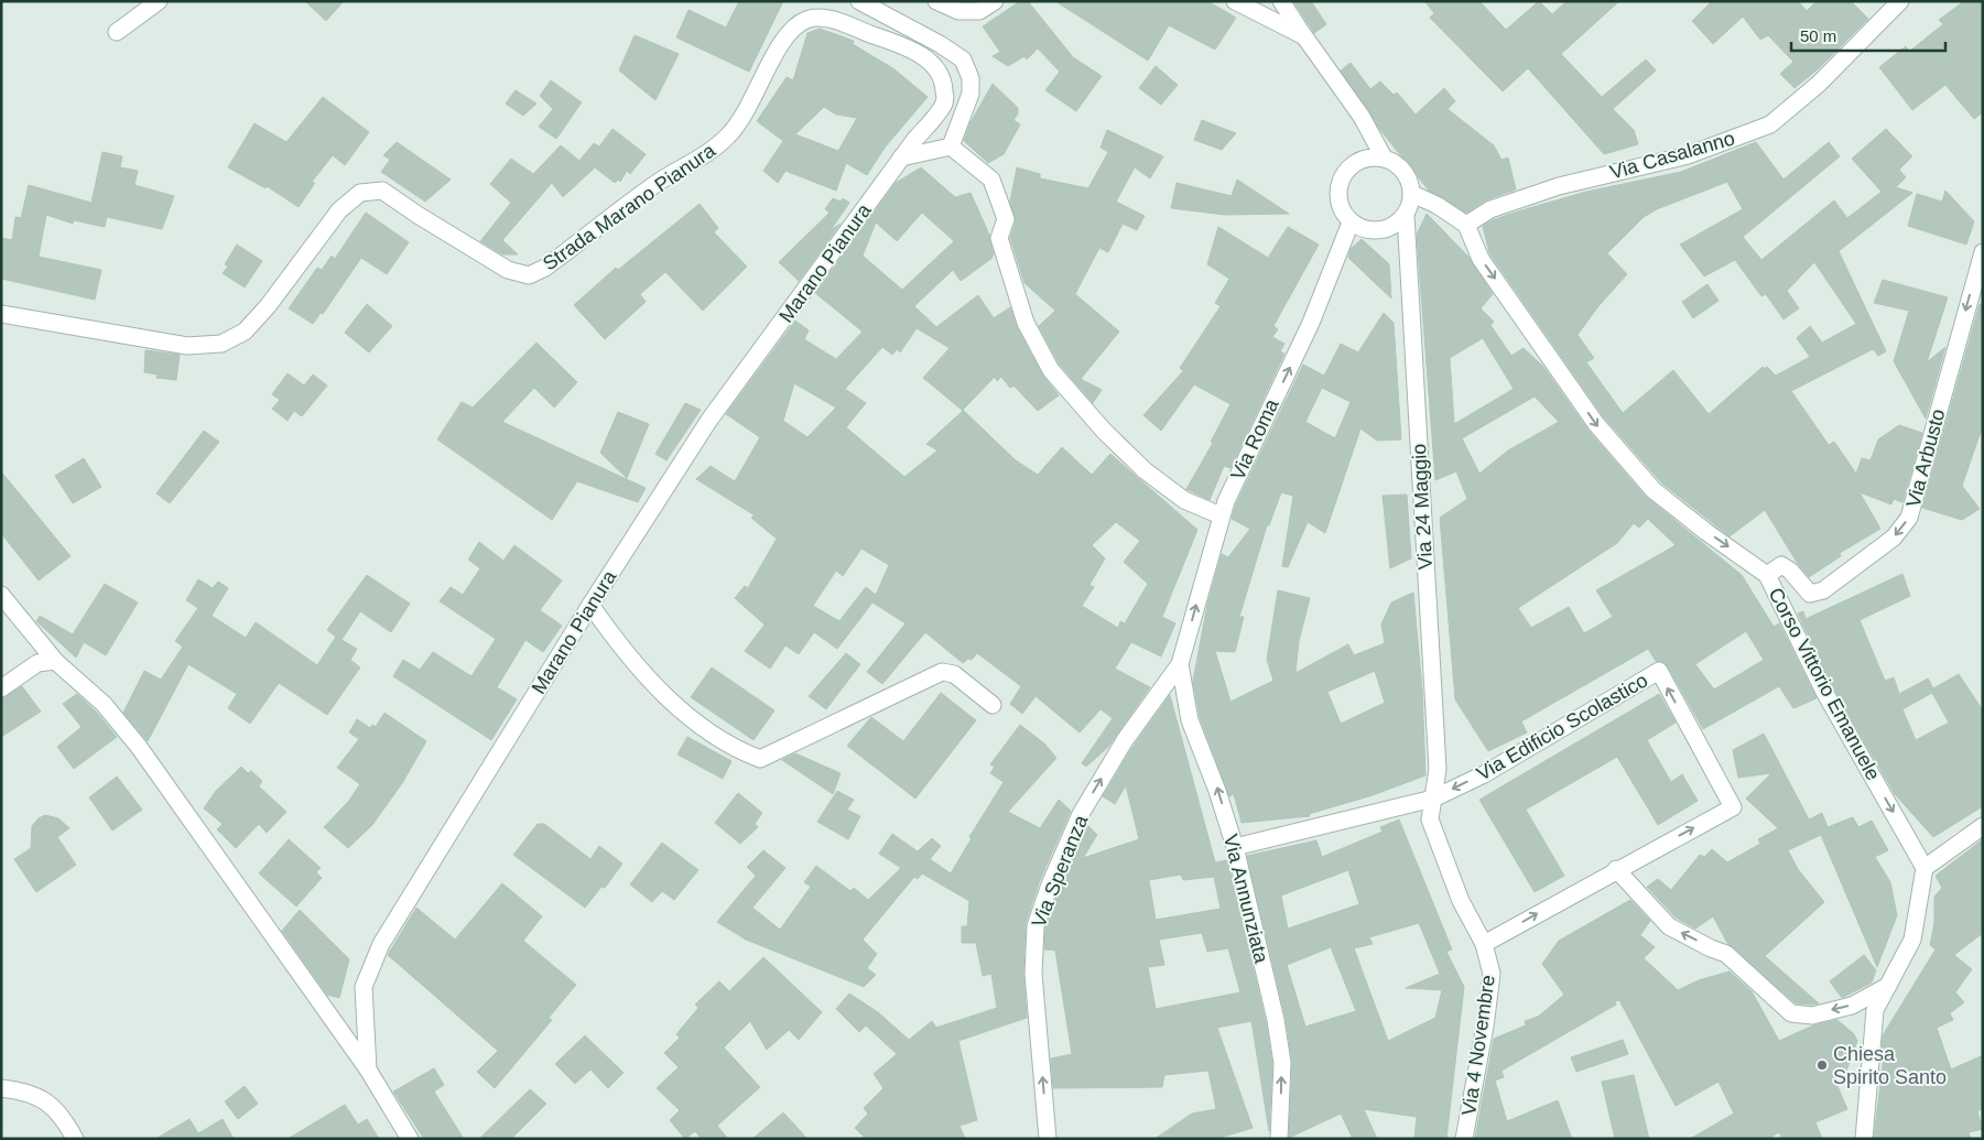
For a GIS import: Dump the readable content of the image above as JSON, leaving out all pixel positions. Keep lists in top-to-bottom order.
{
  "streets": {
    "street": [
      "Via Casalanno",
      "Strada Marano Pianura",
      "Marano Pianura",
      "Via Roma",
      "Via Arbusto",
      "Via 24 Maggio",
      "Corso Vittorio Emanuele",
      "Via Edificio Scolastico",
      "Via Speranza",
      "Via Annunziata",
      "Via 4 Novembre"
    ]
  },
  "crossings": [
    ["Via Casalanno", "Corso Vittorio Emanuele"],
    ["Strada Marano Pianura", "Marano Pianura"],
    ["Via Roma", "Via 24 Maggio"],
    ["Via Roma", "Via Speranza"],
    ["Via Roma", "Via Annunziata"],
    ["Via Arbusto", "Corso Vittorio Emanuele"],
    ["Via 24 Maggio", "Via Edificio Scolastico"],
    ["Via 24 Maggio", "Via 4 Novembre"],
    ["Via Edificio Scolastico", "Via Annunziata"],
    ["Via Edificio Scolastico", "Via 4 Novembre"],
    ["Via Speranza", "Via Annunziata"]
  ],
  "one_way": [
    "Via Roma",
    "Via Arbusto",
    "Corso Vittorio Emanuele",
    "Via Speranza",
    "Via Annunziata"
  ],
  "places": ["Chiesa Spirito Santo"],
  "scale_bar": "50 m"
}
